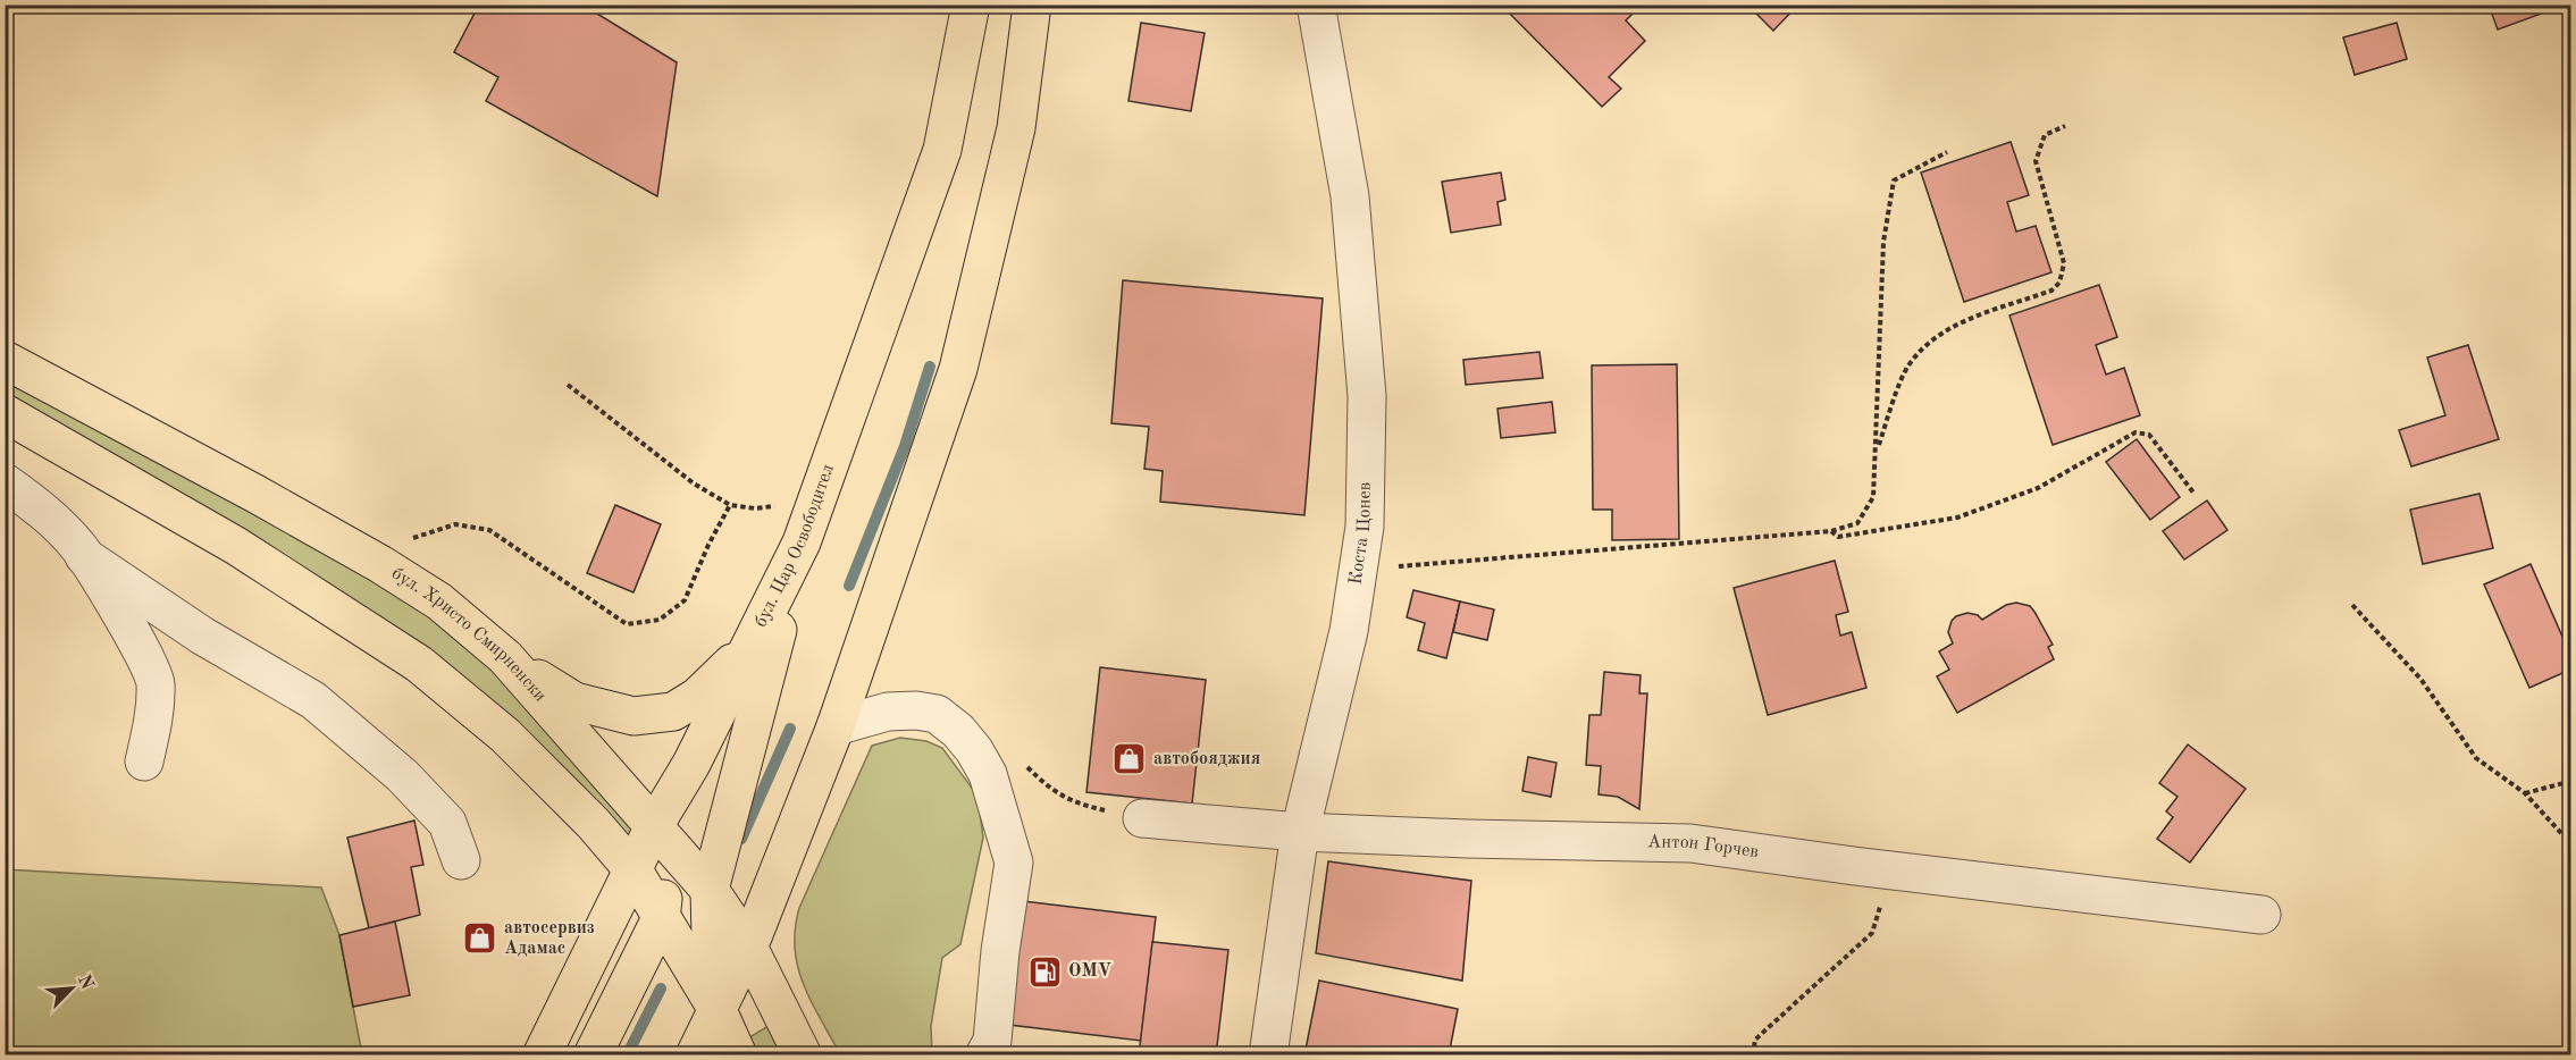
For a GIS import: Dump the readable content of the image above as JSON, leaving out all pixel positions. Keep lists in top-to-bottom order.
{
  "streets": {
    "main road": ["бул. Цар Освободител", "бул. Христо Смирненски"],
    "street": ["Коста Цонев", "Антон Горчев"]
  },
  "crossings": [
    ["Коста Цонев", "Антон Горчев"],
    ["бул. Цар Освободител", "бул. Христо Смирненски"]
  ],
  "places": {
    "shop": ["автобояджия", "автосервиз Адамас"],
    "fuel station": ["OMV"]
  },
  "north": "top right"
}
